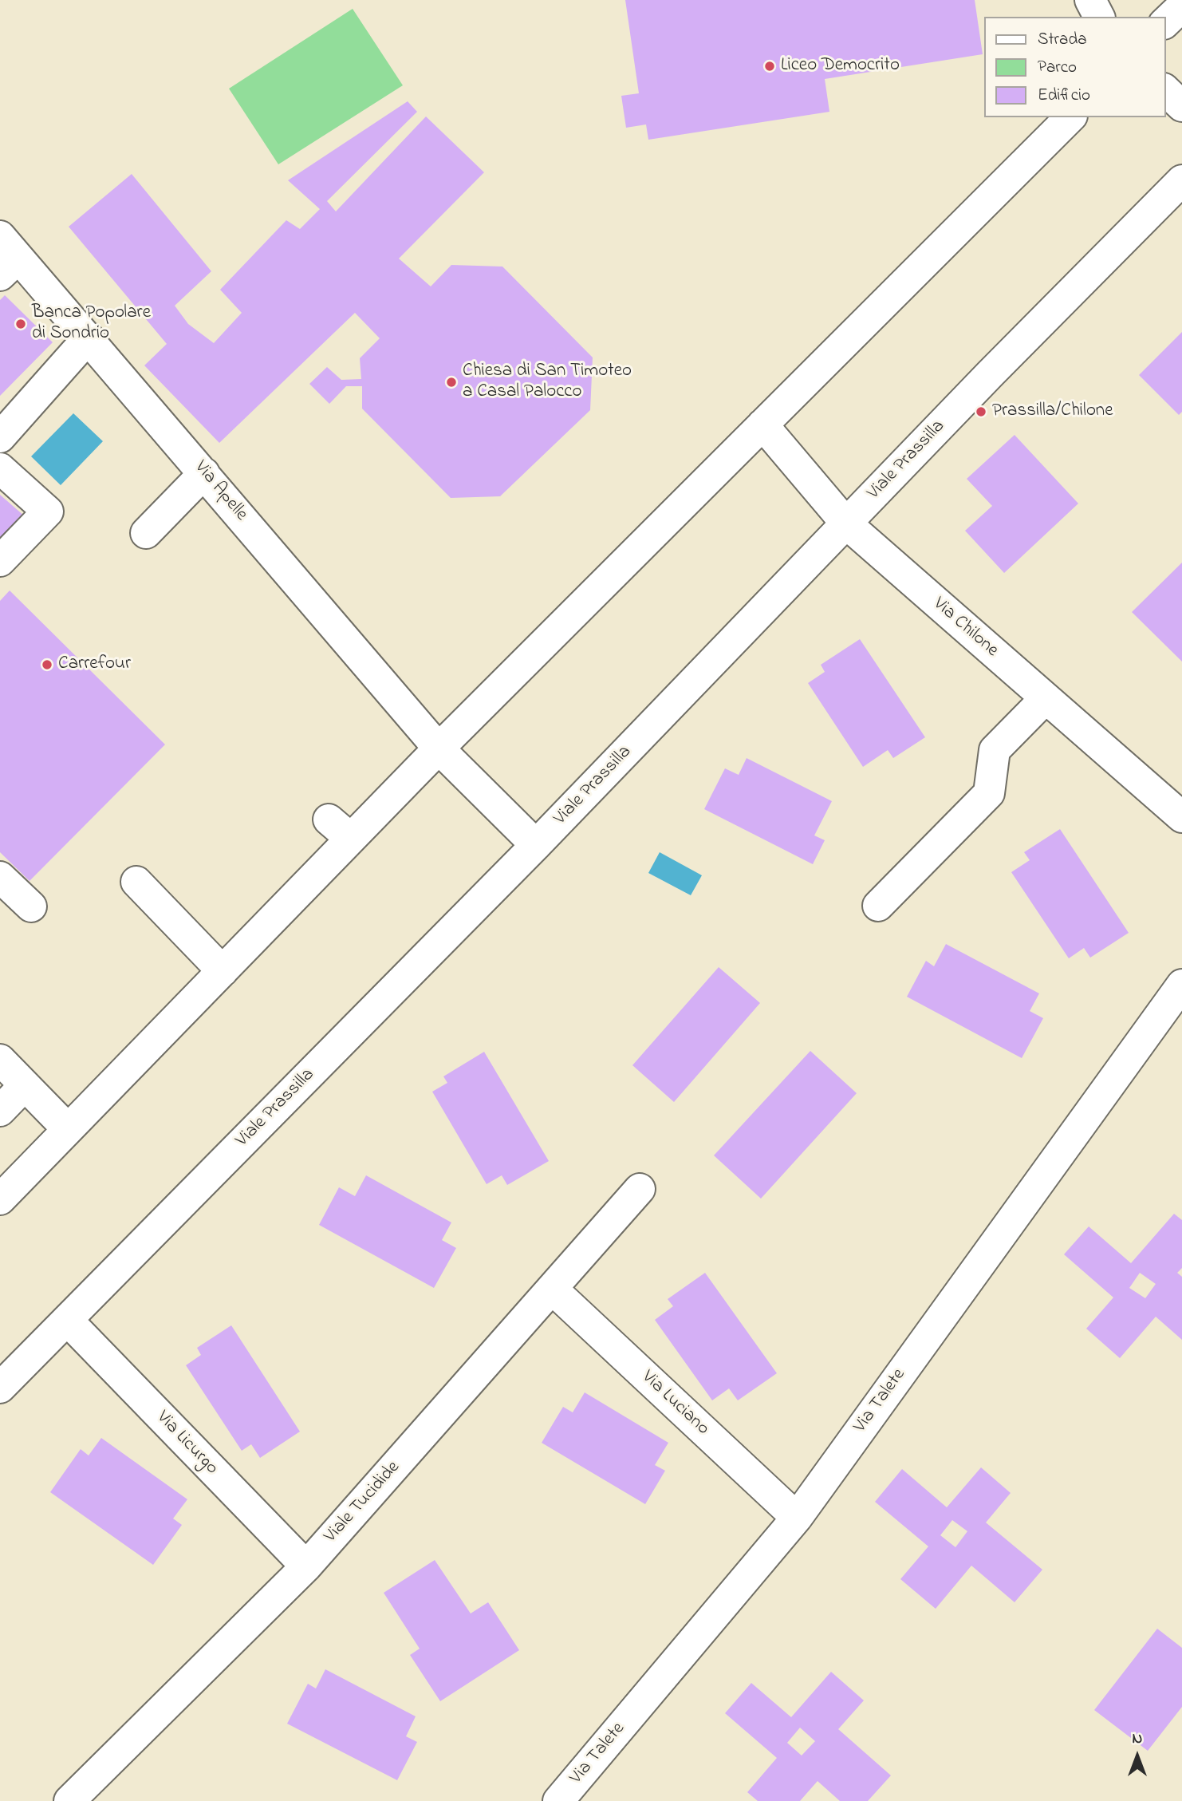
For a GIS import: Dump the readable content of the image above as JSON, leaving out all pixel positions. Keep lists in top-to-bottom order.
{
  "streets": {
    "street": [
      "Viale Prassilla",
      "Via Apelle",
      "Via Chilone",
      "Via Talete",
      "Via Luciano",
      "Via Licurgo",
      "Viale Tucidide"
    ]
  },
  "crossings": [
    ["Viale Prassilla", "Via Apelle"],
    ["Viale Prassilla", "Via Chilone"],
    ["Viale Prassilla", "Via Licurgo"],
    ["Via Talete", "Via Luciano"],
    ["Via Luciano", "Viale Tucidide"],
    ["Via Licurgo", "Viale Tucidide"]
  ],
  "places": [
    "Liceo Democrito",
    "Banca Popolare di Sondrio",
    "Chiesa di San Timoteo a Casal Palocco",
    "Prassilla/Chilone",
    "Carrefour"
  ],
  "legend": ["Strada", "Parco", "Edificio"],
  "north": "top"
}
